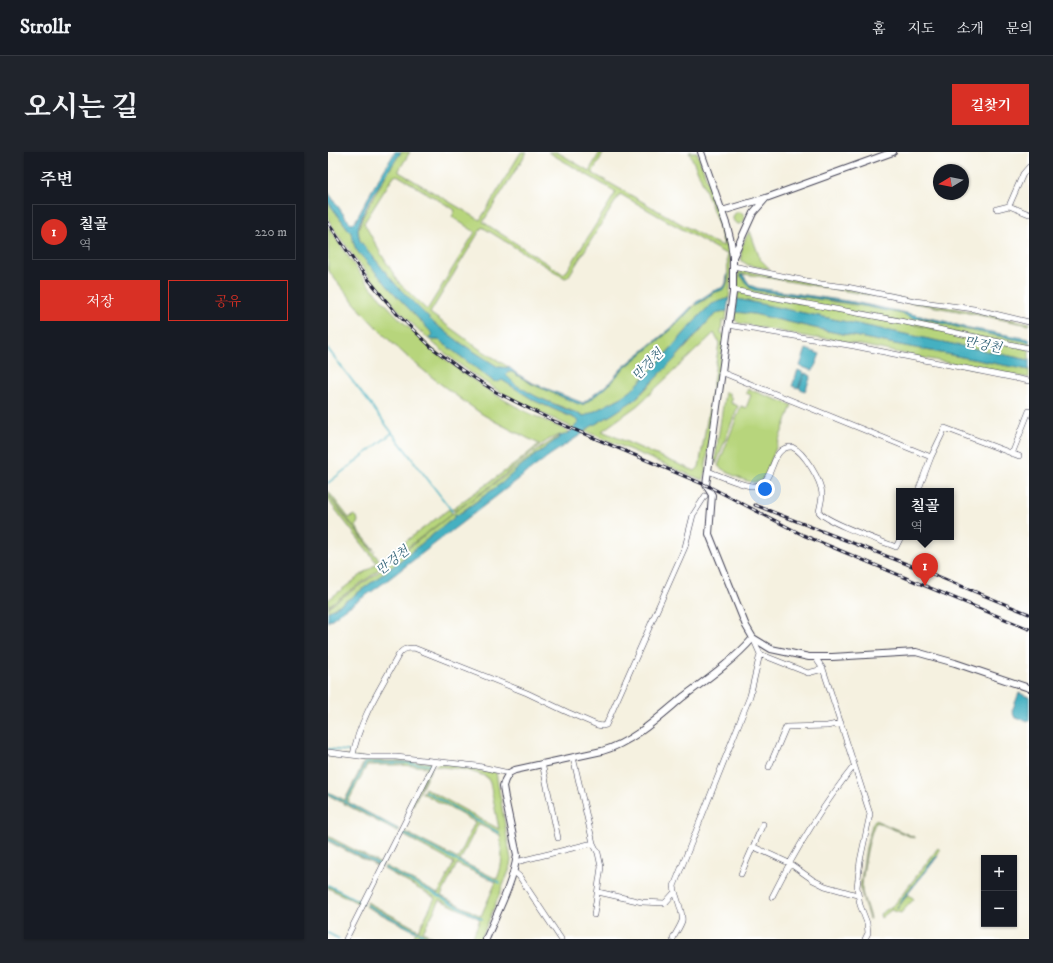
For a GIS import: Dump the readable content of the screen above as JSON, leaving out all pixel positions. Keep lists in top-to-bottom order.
{
  "water": ["만겅천"],
  "north": "left",
  "page": {
    "header": "Strollr",
    "nav": [
      "홈",
      "지도",
      "소개",
      "문의"
    ],
    "title": "오시는 길",
    "buttons": [
      "길찾기",
      ["저장", "공유"]
    ],
    "heading": "주변",
    "list": [
      {
        "mark": "1",
        "name": "칠골",
        "note": "역",
        "value": "220 m"
      }
    ],
    "popup": ["칠골", "역"],
    "pins": "1",
    "map_buttons": ["+", "−"]
  }
}
